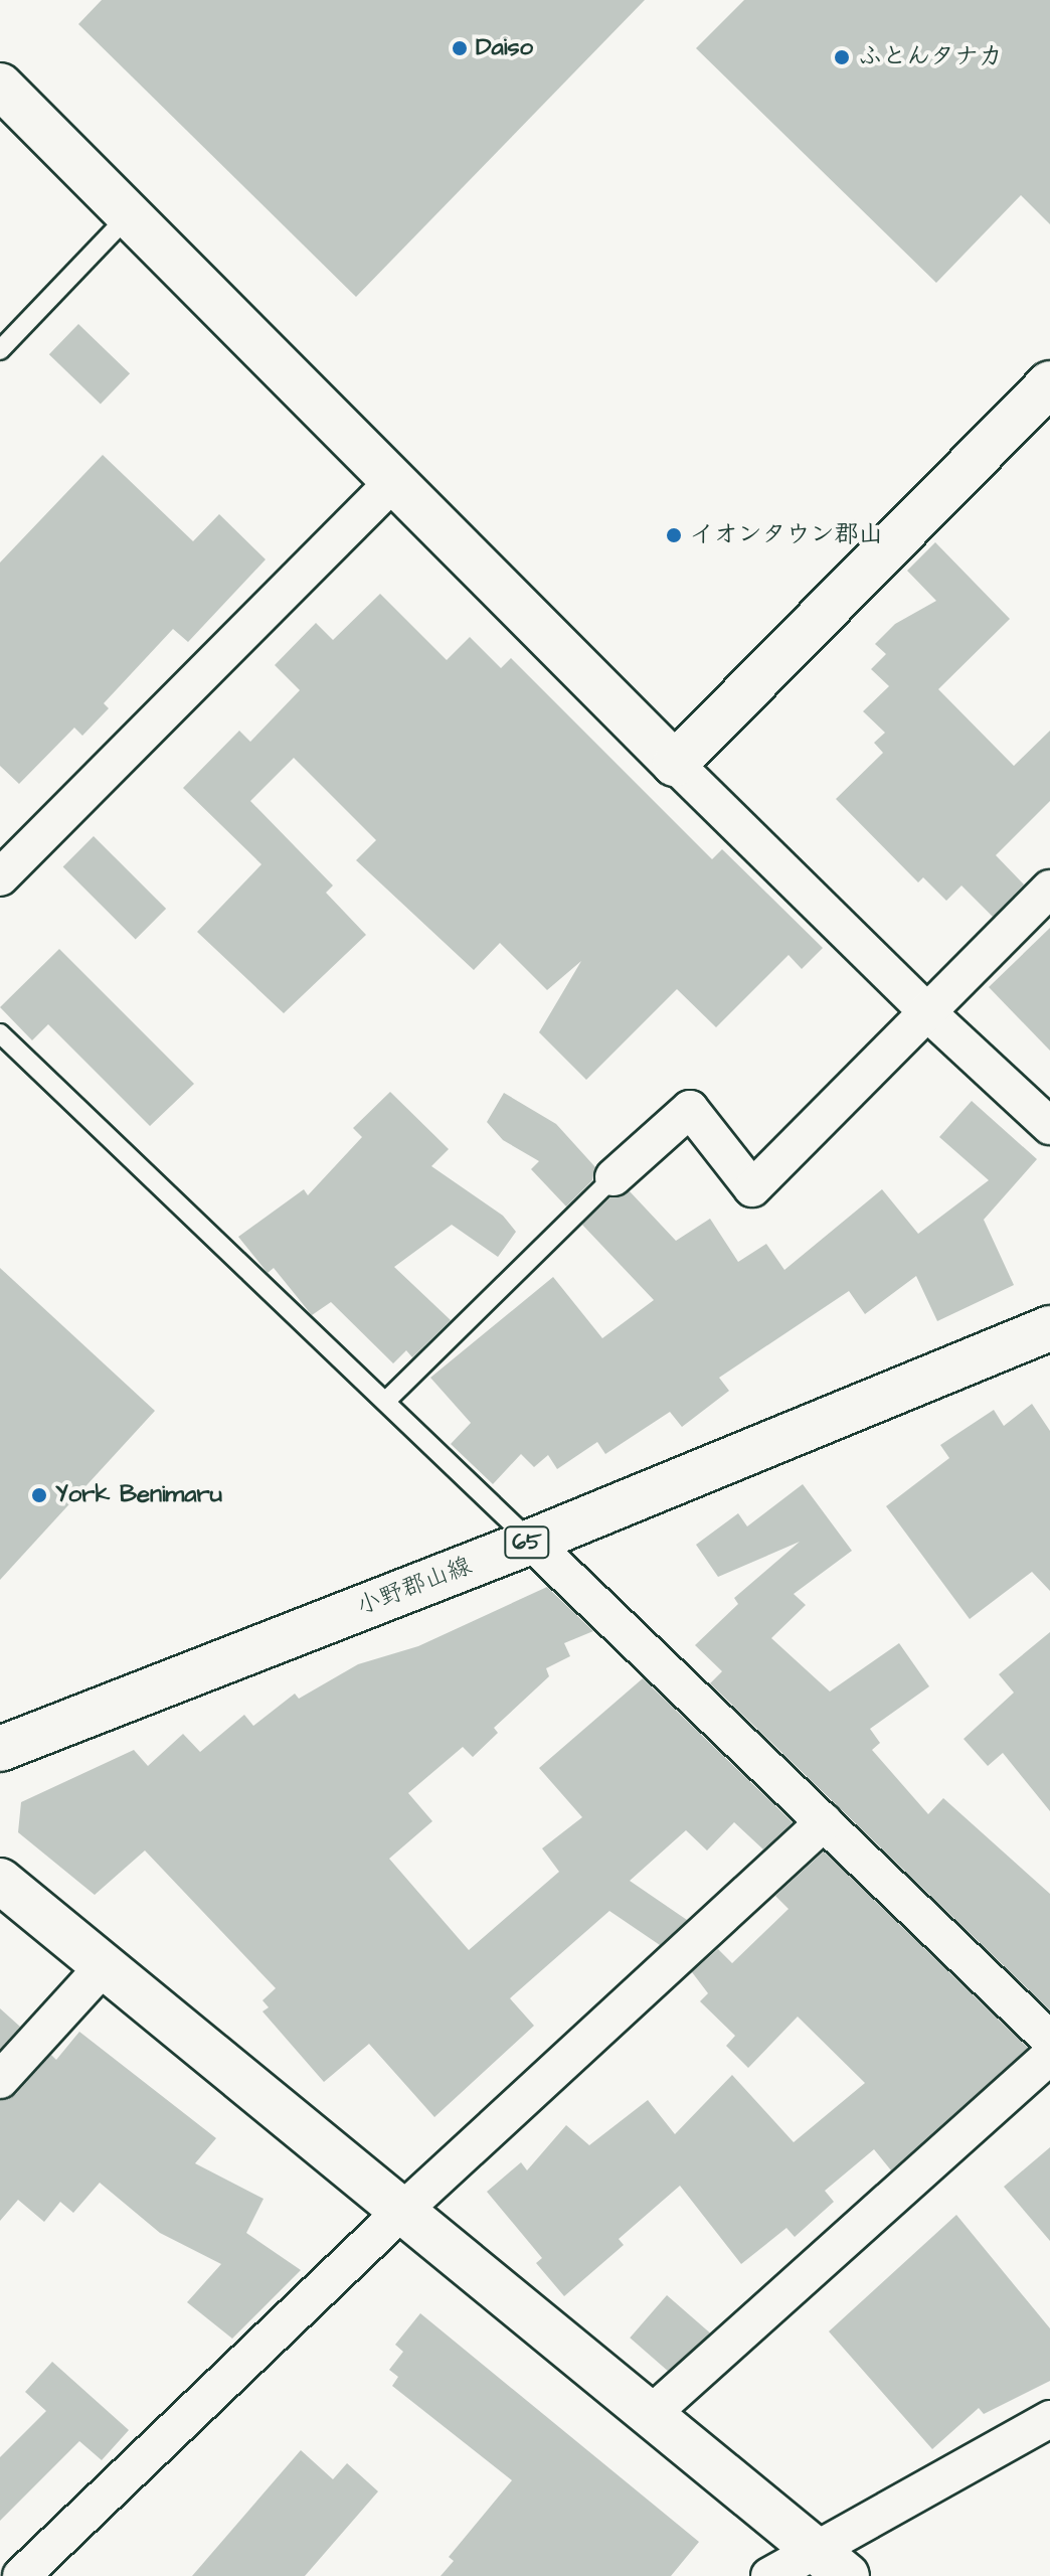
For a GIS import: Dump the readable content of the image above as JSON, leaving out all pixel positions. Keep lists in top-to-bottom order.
{
  "streets": {
    "street": ["65", "小野郡山線"]
  },
  "places": [
    "Daiso",
    "ふとんタナカ",
    "イオンタウン郡山",
    "York Benimaru"
  ]
}
